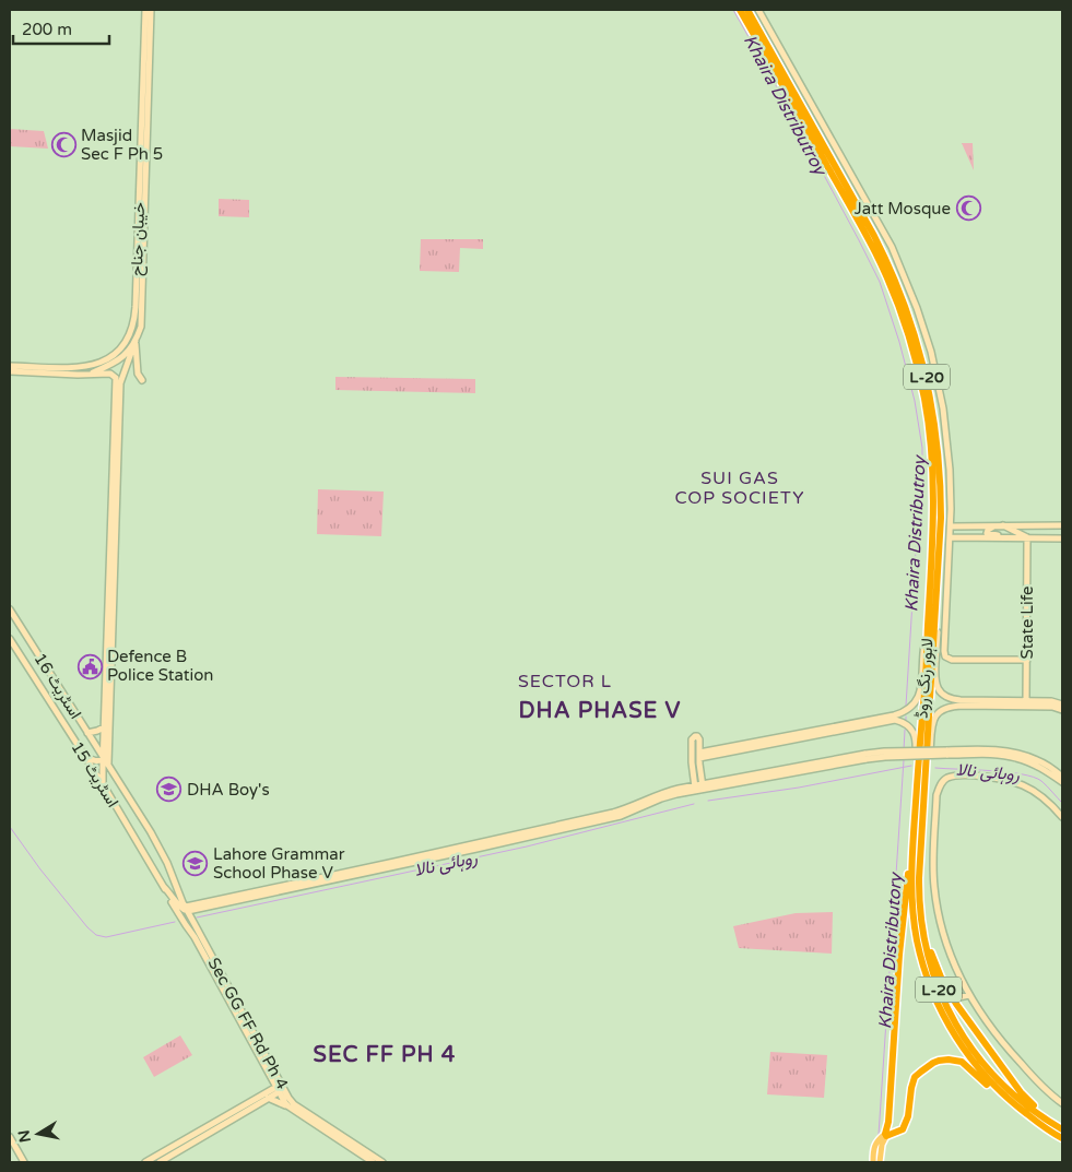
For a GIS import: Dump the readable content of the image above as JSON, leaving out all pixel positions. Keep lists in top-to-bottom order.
{
  "streets": {
    "highway": ["L-20", "لاہور رنگ روڈ"],
    "main road": [
      "خیبان جناح",
      "State Life",
      "اسٹریٹ 16",
      "اسٹریٹ 15",
      "Sec GG FF Rd Ph 4"
    ]
  },
  "crossings": [
    ["اسٹریٹ 16", "اسٹریٹ 15"],
    ["اسٹریٹ 16", "Sec GG FF Rd Ph 4"],
    ["اسٹریٹ 15", "Sec GG FF Rd Ph 4"]
  ],
  "districts": [
    "SUI GAS COP SOCIETY",
    "SECTOR L",
    "DHA PHASE V",
    "SEC FF PH 4"
  ],
  "water": ["Khaira Distributroy", "روہائی نالا", "Khaira Distributory"],
  "places": {
    "mosque": ["Masjid Sec F Ph 5", "Jatt Mosque"],
    "public building": ["Defence B Police Station"],
    "school or university": ["DHA Boy's", "Lahore Grammar School Phase V"]
  },
  "scale_bar": "200 m",
  "north": "left"
}
